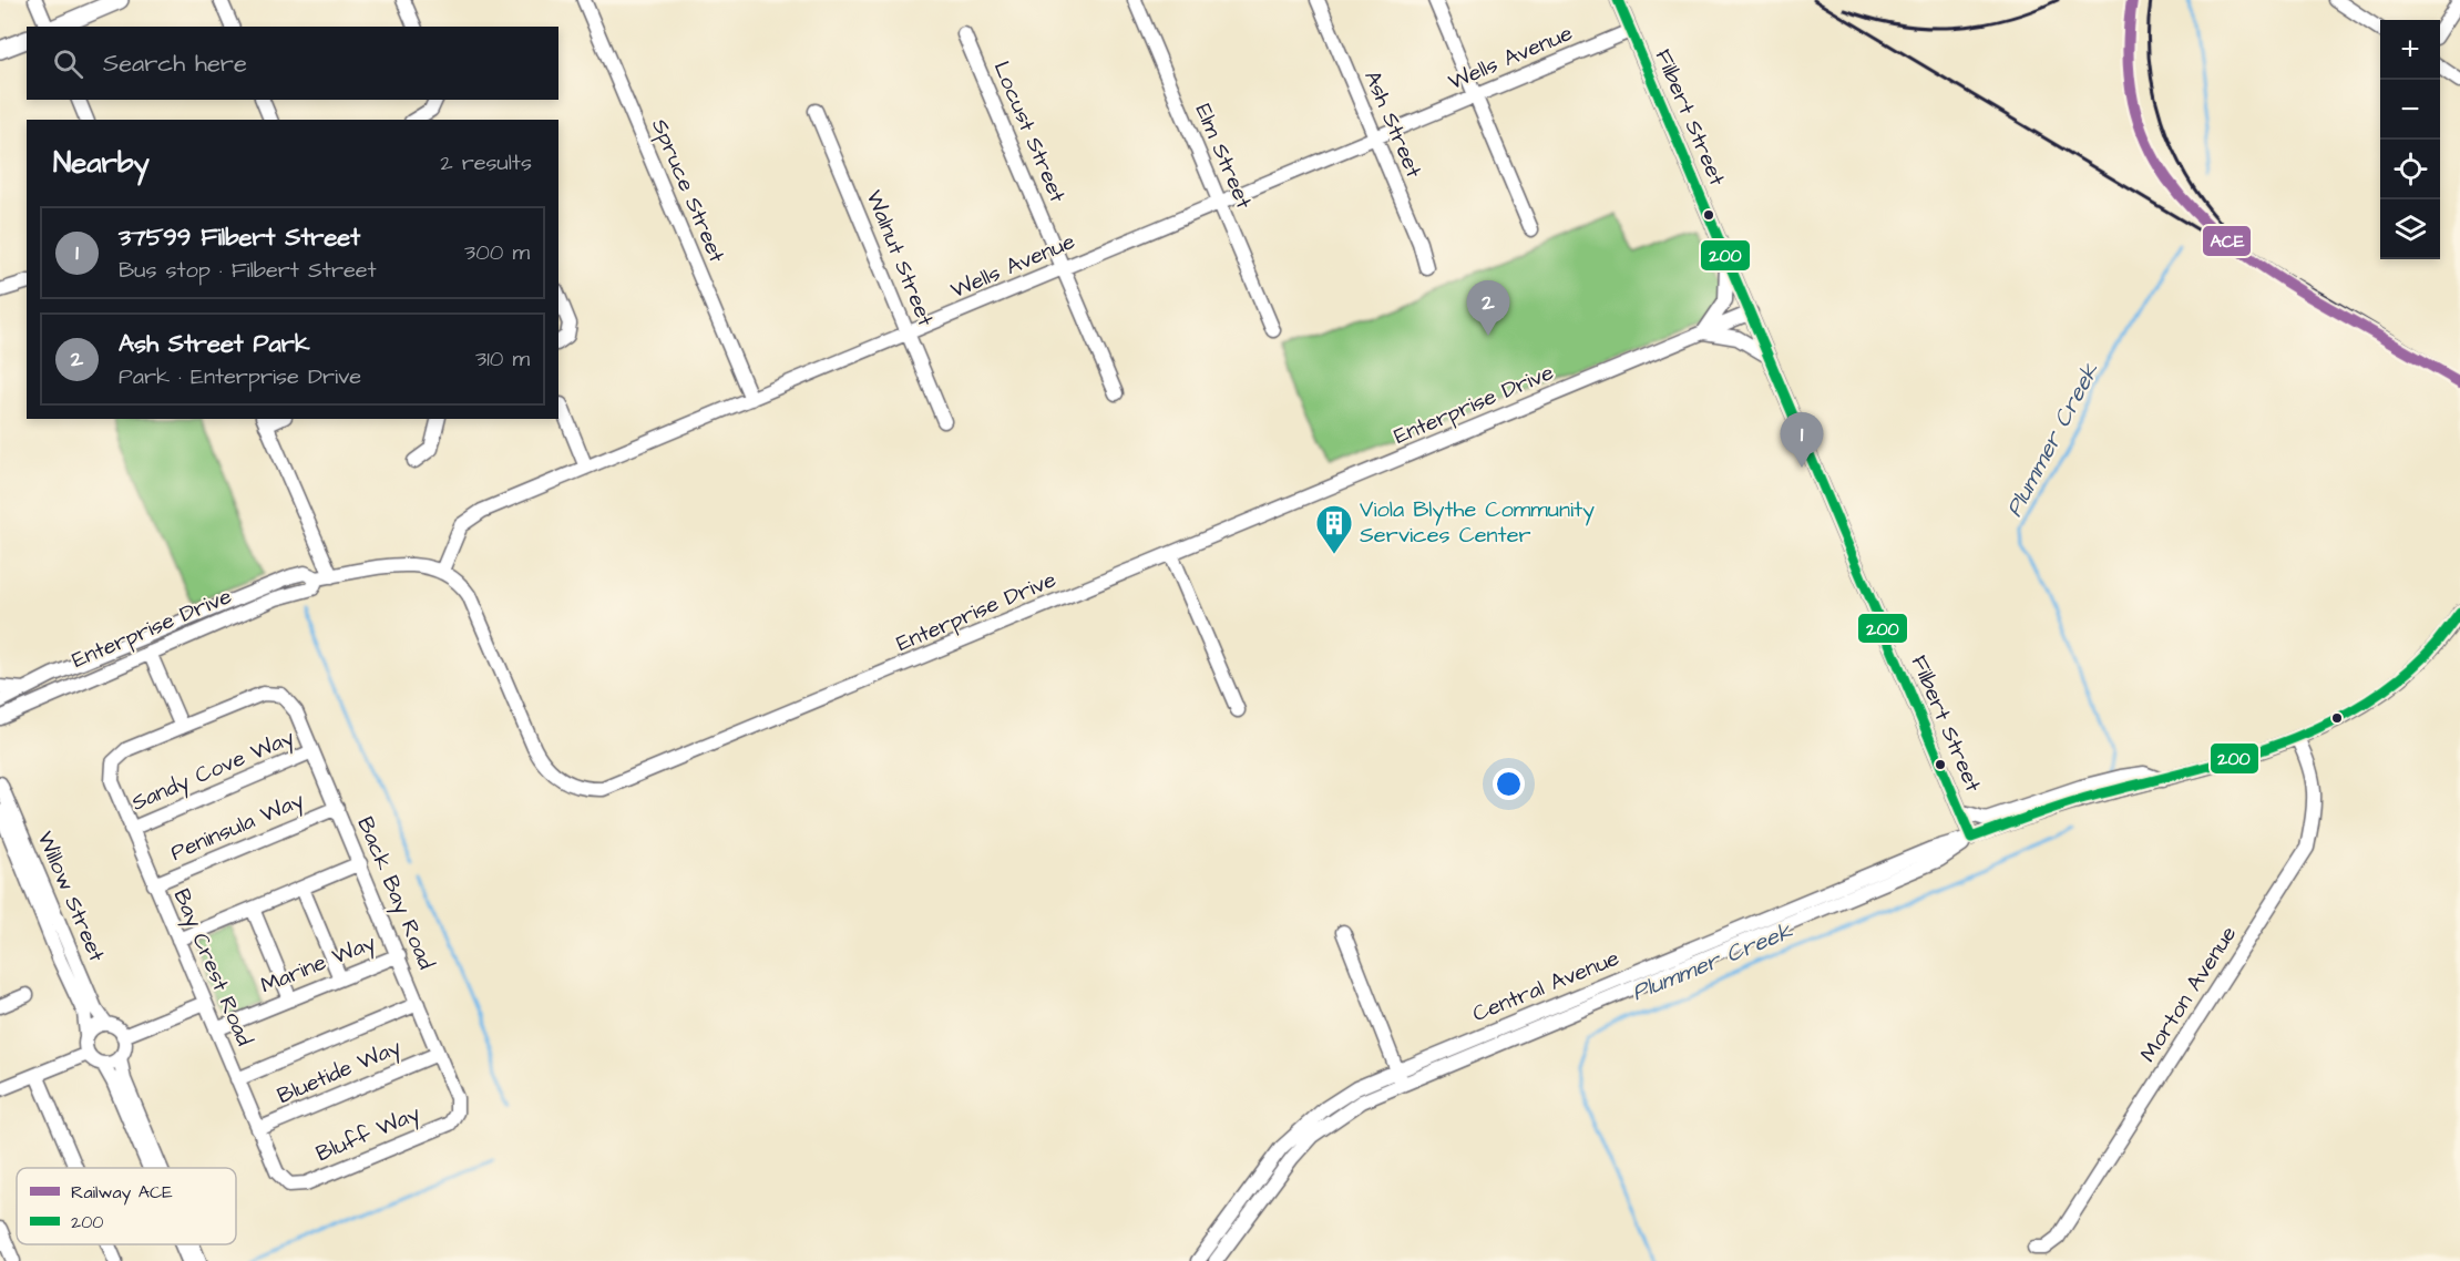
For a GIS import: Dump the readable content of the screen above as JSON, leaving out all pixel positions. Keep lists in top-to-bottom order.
{
  "streets": {
    "street": [
      "Wells Avenue",
      "Filbert Street",
      "Ash Street",
      "Locust Street",
      "Elm Street",
      "Spruce Street",
      "Walnut Street",
      "Enterprise Drive",
      "Sandy Cove Way",
      "Peninsula Way",
      "Back Bay Road",
      "Willow Street",
      "Marine Way",
      "Bay Crest Road",
      "Central Avenue",
      "Morton Avenue",
      "Bluetide Way",
      "Bluff Way"
    ]
  },
  "crossings": [
    ["Wells Avenue", "Filbert Street"],
    ["Wells Avenue", "Ash Street"],
    ["Wells Avenue", "Locust Street"],
    ["Wells Avenue", "Elm Street"],
    ["Wells Avenue", "Spruce Street"],
    ["Wells Avenue", "Walnut Street"],
    ["Wells Avenue", "Enterprise Drive"],
    ["Filbert Street", "Enterprise Drive"],
    ["Filbert Street", "Central Avenue"],
    ["Sandy Cove Way", "Back Bay Road"],
    ["Sandy Cove Way", "Bay Crest Road"],
    ["Peninsula Way", "Back Bay Road"],
    ["Peninsula Way", "Bay Crest Road"],
    ["Back Bay Road", "Marine Way"],
    ["Back Bay Road", "Bay Crest Road"],
    ["Back Bay Road", "Bluetide Way"],
    ["Back Bay Road", "Bluff Way"],
    ["Marine Way", "Bay Crest Road"],
    ["Bay Crest Road", "Bluetide Way"],
    ["Bay Crest Road", "Bluff Way"],
    ["Central Avenue", "Morton Avenue"]
  ],
  "water": ["Plummer Creek"],
  "places": {
    "building": ["Viola Blythe Community Services Center"]
  },
  "lines": ["rail line ACE", "transit line 200"],
  "legend": ["Railway ACE", "200"],
  "page": {
    "map_buttons": ["+", "−"],
    "search": "Search here",
    "heading": ["Nearby", "2 results"],
    "list": [
      {
        "mark": "1",
        "name": "37599 Filbert Street",
        "note": "Bus stop · Filbert Street",
        "value": "300 m"
      },
      {
        "mark": "2",
        "name": "Ash Street Park",
        "note": "Park · Enterprise Drive",
        "value": "310 m"
      }
    ],
    "pins": ["2", "1"]
  }
}
